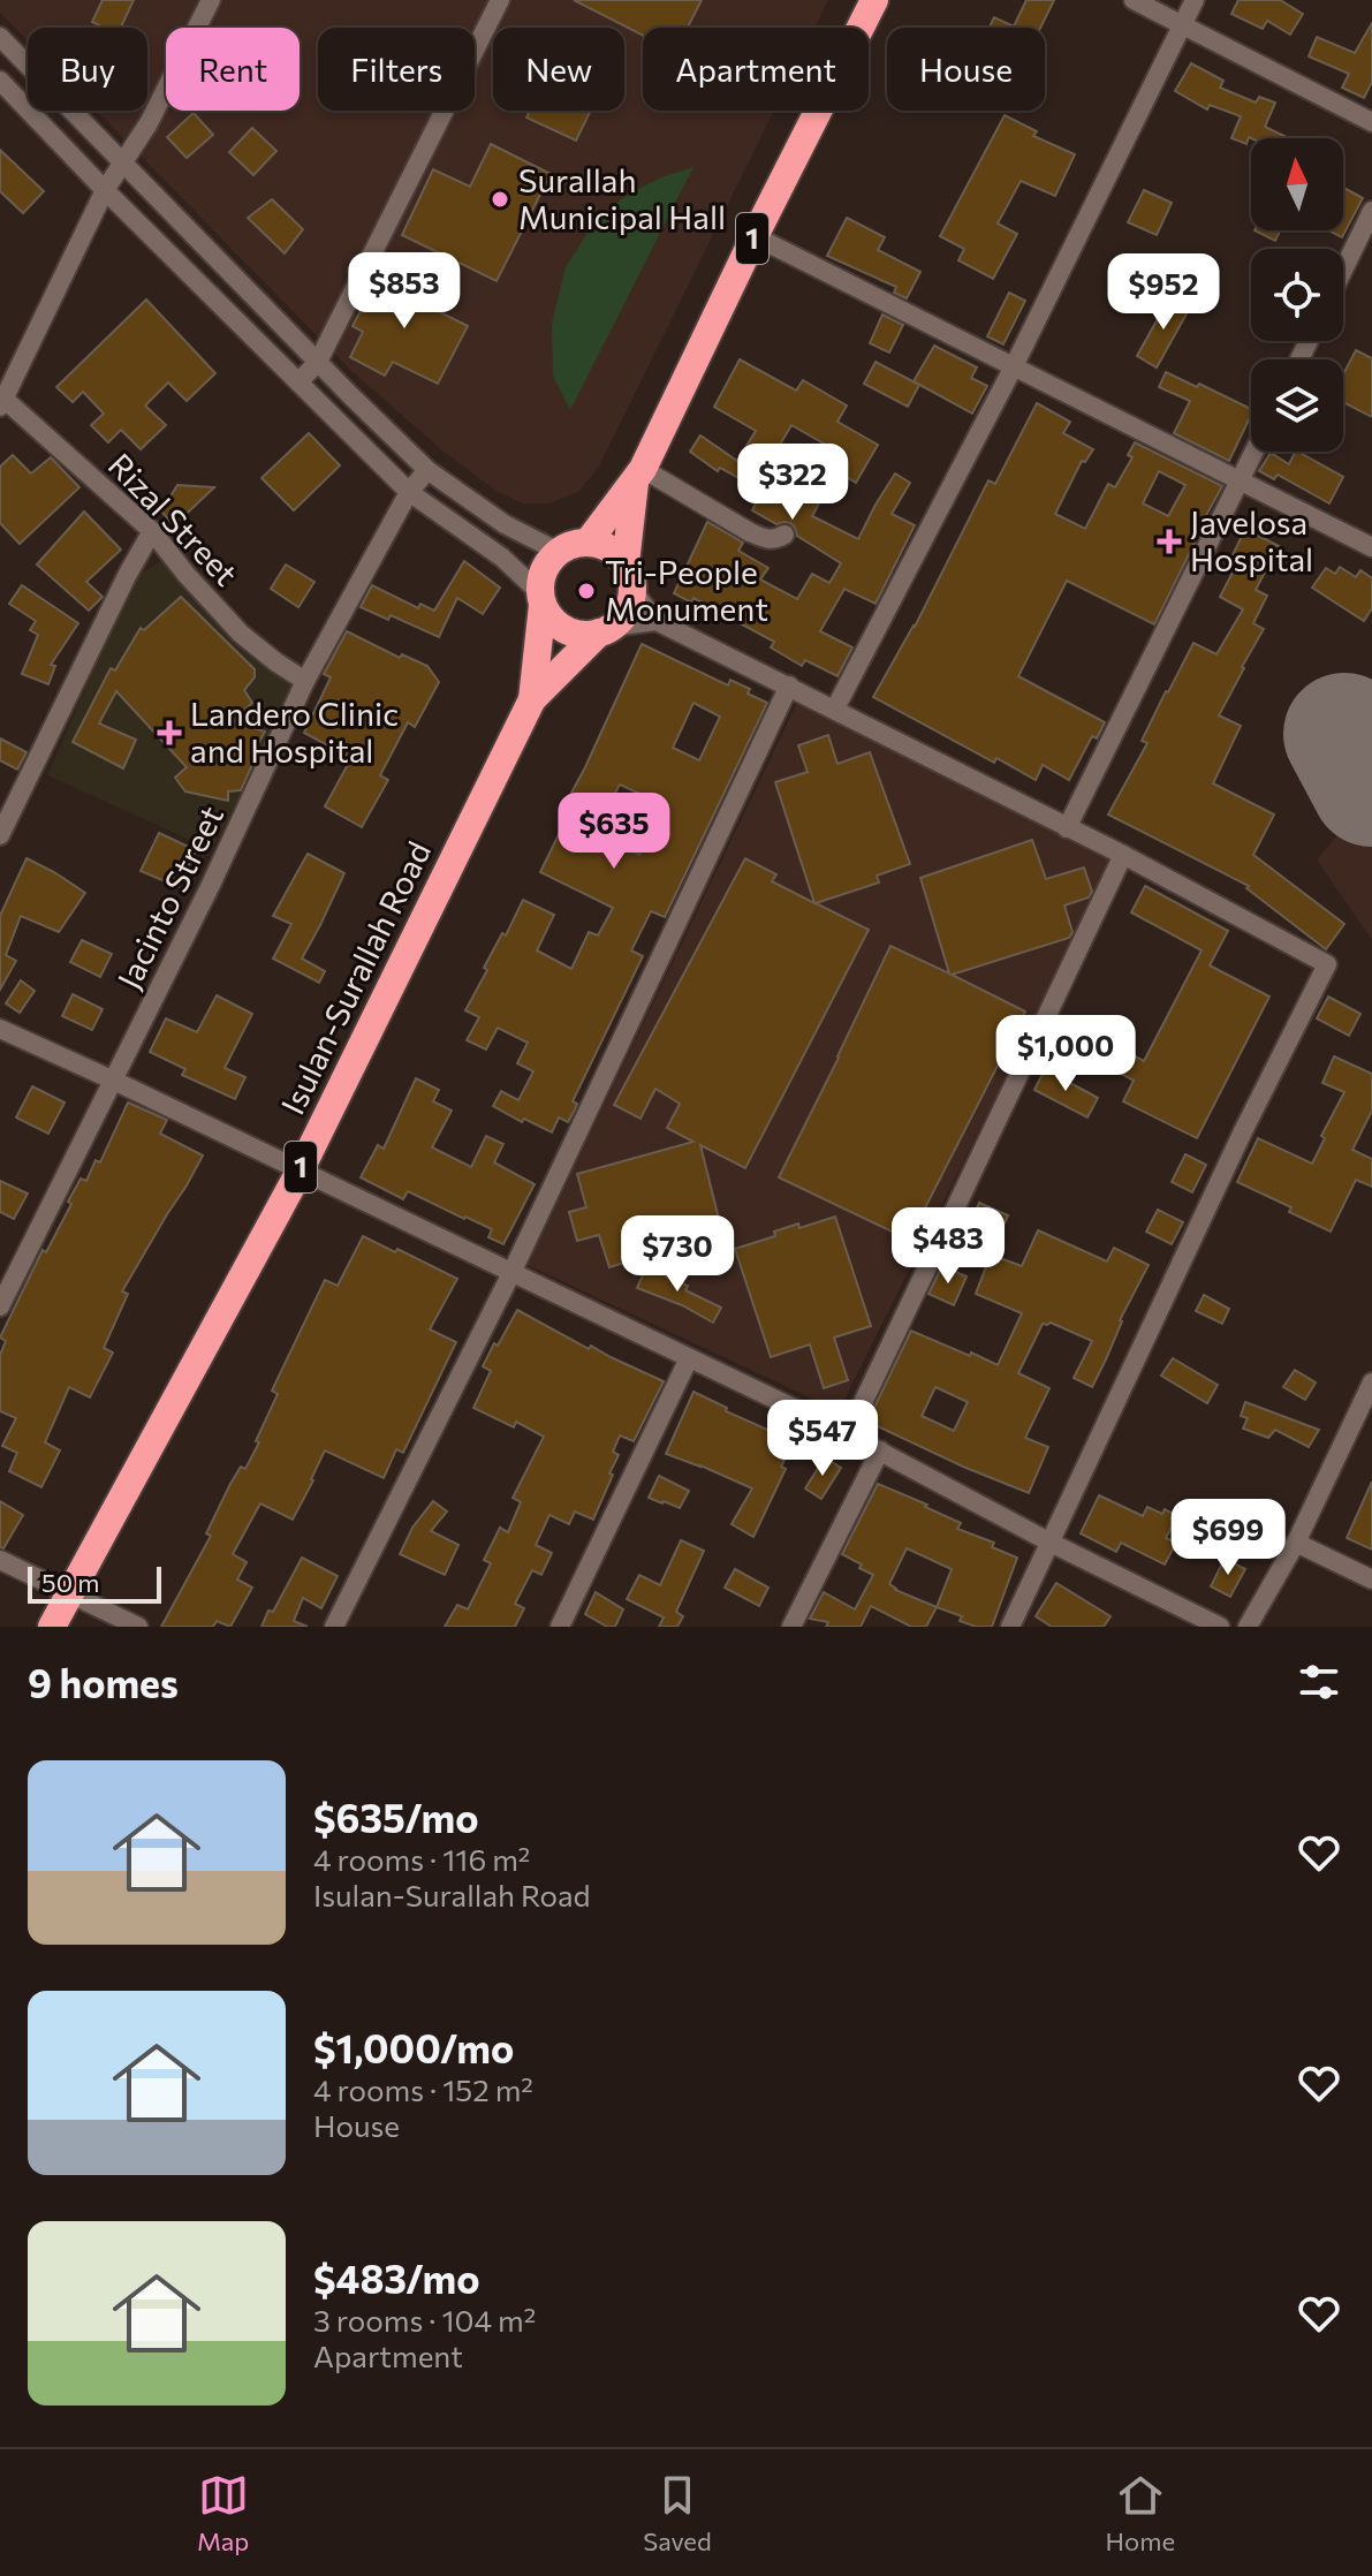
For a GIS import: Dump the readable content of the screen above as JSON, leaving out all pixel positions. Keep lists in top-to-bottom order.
{
  "streets": {
    "highway": ["1", "Isulan-Surallah Road"],
    "street": ["Rizal Street", "Jacinto Street"]
  },
  "crossings": [
    ["1", "Isulan-Surallah Road"],
    ["Rizal Street", "Jacinto Street"]
  ],
  "places": {
    "other": ["Surallah Municipal Hall", "Tri-People Monument"],
    "health": ["Javelosa Hospital", "Landero Clinic and Hospital"]
  },
  "scale_bar": "50 m",
  "north": "top",
  "page": {
    "chip": [
      "Buy",
      "Rent",
      "Filters",
      "New",
      "Apartment",
      "House"
    ],
    "price": [
      "$853",
      "$952",
      "$322",
      "$635",
      "$1,000",
      "$483",
      "$730",
      "$547",
      "$699"
    ],
    "scale": "50 m",
    "heading": "9 homes",
    "list": [
      {
        "name": "$635/mo",
        "note": "4 rooms · 116 m² · Isulan-Surallah Road"
      },
      {
        "name": "$1,000/mo",
        "note": "4 rooms · 152 m² · House"
      },
      {
        "name": "$483/mo",
        "note": "3 rooms · 104 m² · Apartment"
      }
    ],
    "tabs": ["Map", "Saved", "Home"]
  }
}
